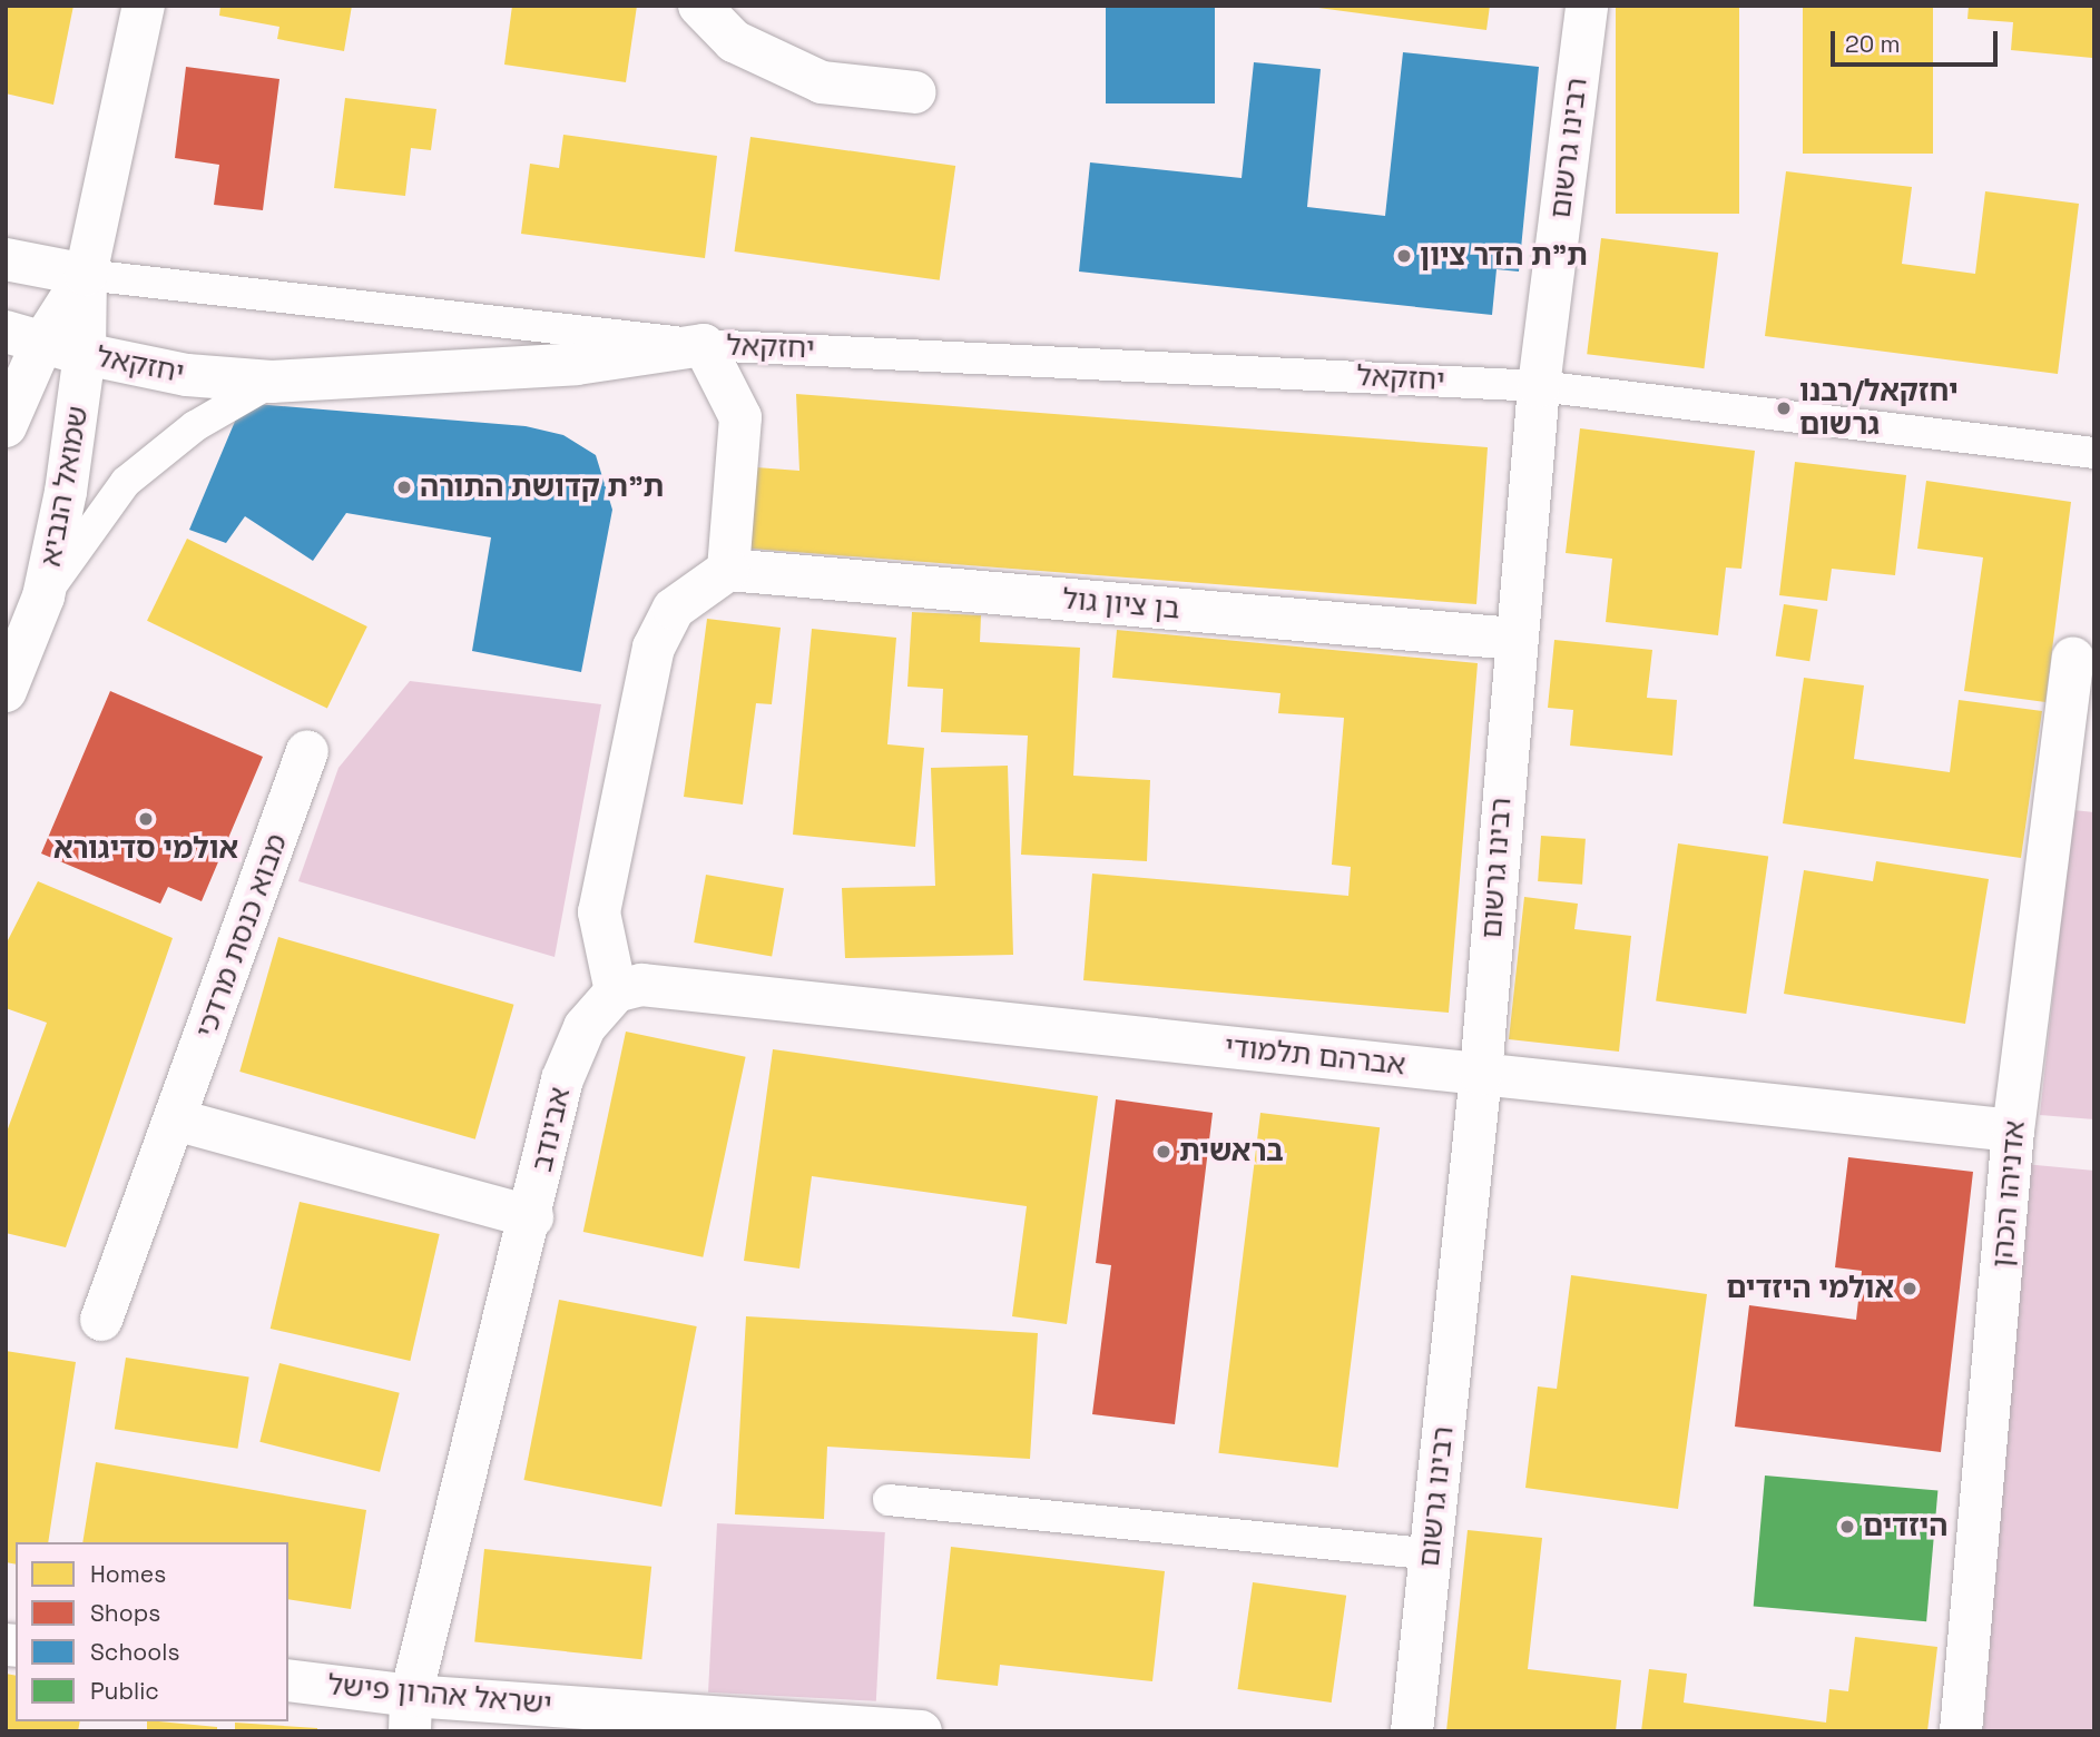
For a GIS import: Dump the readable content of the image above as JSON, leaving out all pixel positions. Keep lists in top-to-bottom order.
{
  "streets": {
    "street": [
      "רבינו גרשום",
      "יחזקאל",
      "שמואל הנביא",
      "בן ציון גול",
      "מבוא כנסת מרדכי",
      "אברהם תלמודי",
      "אבינדב",
      "אדניהו הכהן",
      "ישראל אהרון פישל"
    ]
  },
  "crossings": [
    ["רבינו גרשום", "יחזקאל"],
    ["רבינו גרשום", "בן ציון גול"],
    ["רבינו גרשום", "אברהם תלמודי"],
    ["יחזקאל", "שמואל הנביא"],
    ["אברהם תלמודי", "אבינדב"],
    ["אברהם תלמודי", "אדניהו הכהן"],
    ["אבינדב", "ישראל אהרון פישל"]
  ],
  "places": [
    "ת\"ת הדר ציון",
    "יחזקאל/רבנו גרשום",
    "ת\"ת קדושת התורה",
    "אולמי סדיגורא",
    "בראשית",
    "אולמי היזדים",
    "היזדים"
  ],
  "legend": [
    "Homes",
    "Shops",
    "Schools",
    "Public"
  ],
  "scale_bar": "20 m"
}
